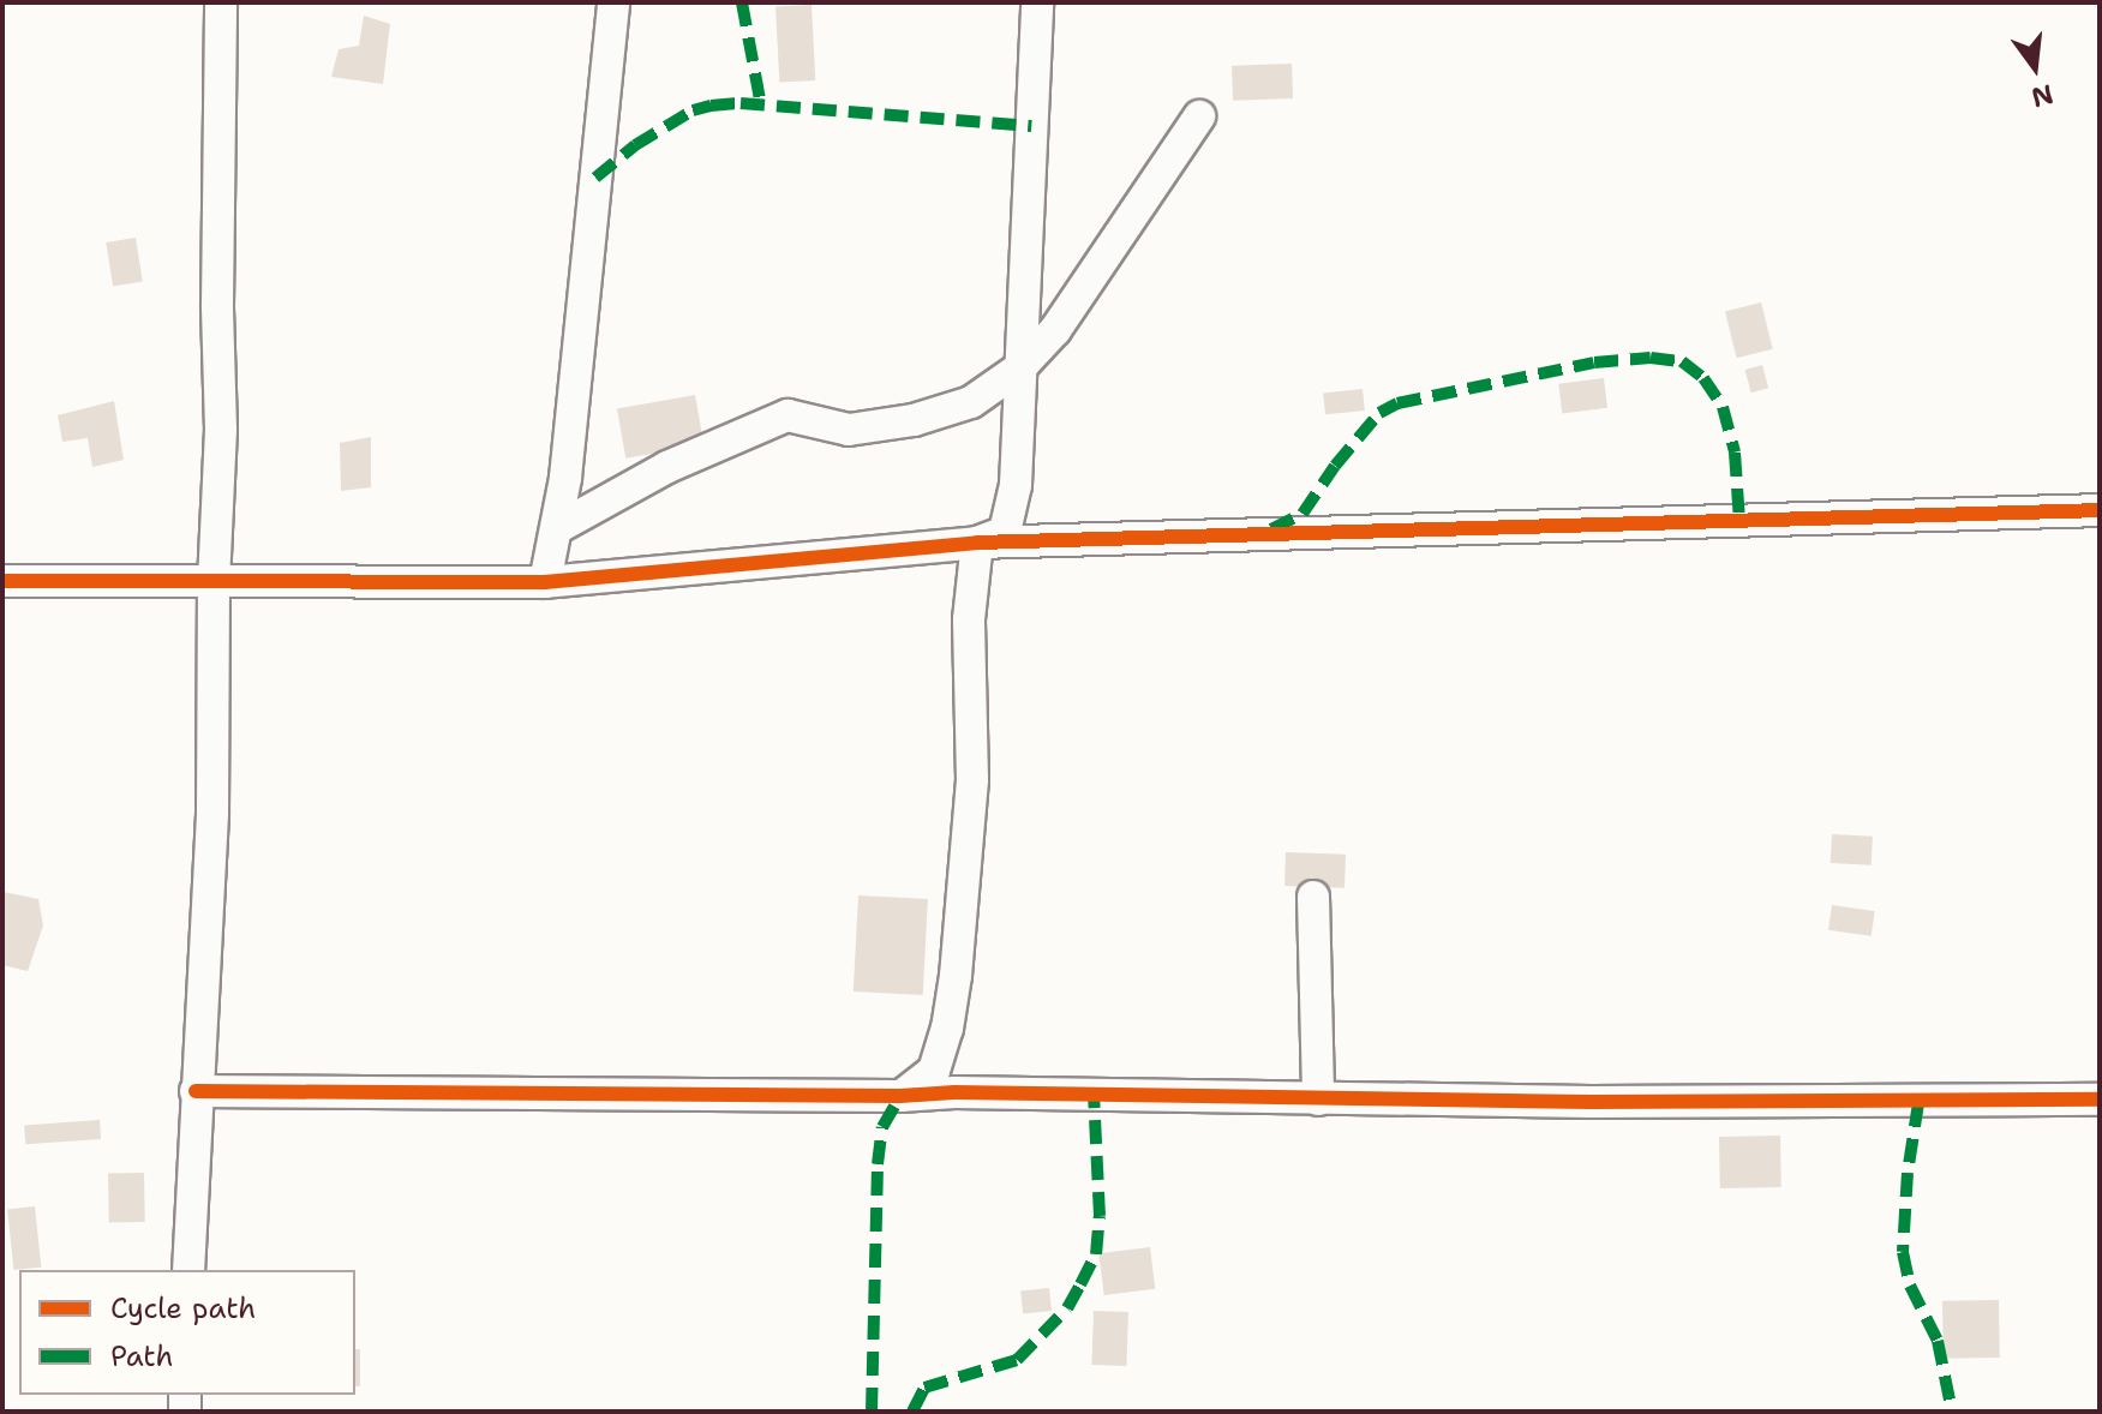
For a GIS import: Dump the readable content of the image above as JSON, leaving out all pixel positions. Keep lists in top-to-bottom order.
{
  "legend": ["Cycle path", "Path"],
  "north": "bottom"
}
